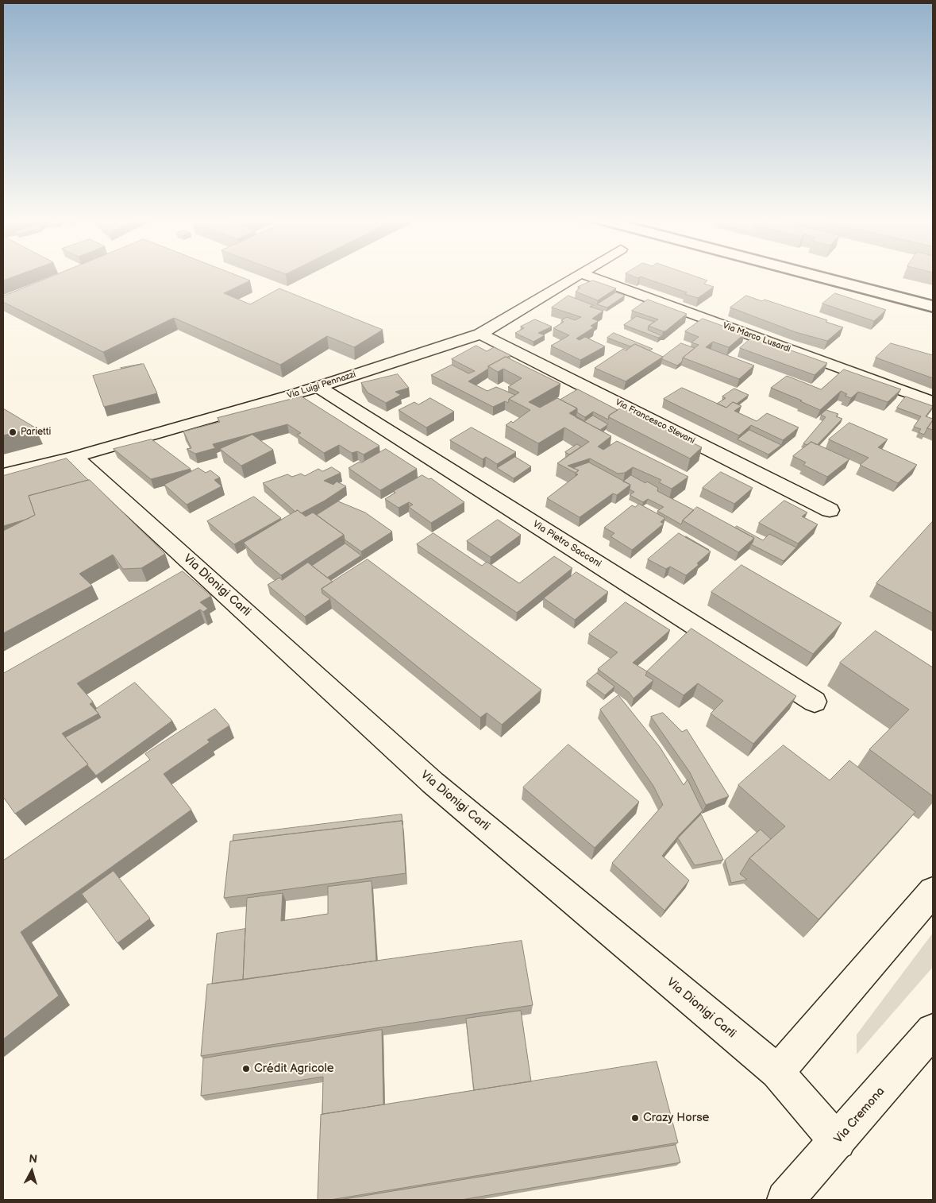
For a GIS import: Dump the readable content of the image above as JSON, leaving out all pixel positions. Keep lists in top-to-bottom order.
{
  "streets": {
    "street": [
      "Via Marco Lusardi",
      "Via Luigi Pennazzi",
      "Via Francesco Stevani",
      "Via Pietro Sacconi",
      "Via Dionigi Carli",
      "Via Cremona"
    ]
  },
  "crossings": [
    ["Via Luigi Pennazzi", "Via Francesco Stevani"],
    ["Via Luigi Pennazzi", "Via Pietro Sacconi"],
    ["Via Luigi Pennazzi", "Via Dionigi Carli"],
    ["Via Dionigi Carli", "Via Cremona"]
  ],
  "places": ["Parietti", "Crédit Agricole", "Crazy Horse"],
  "north": "top"
}
